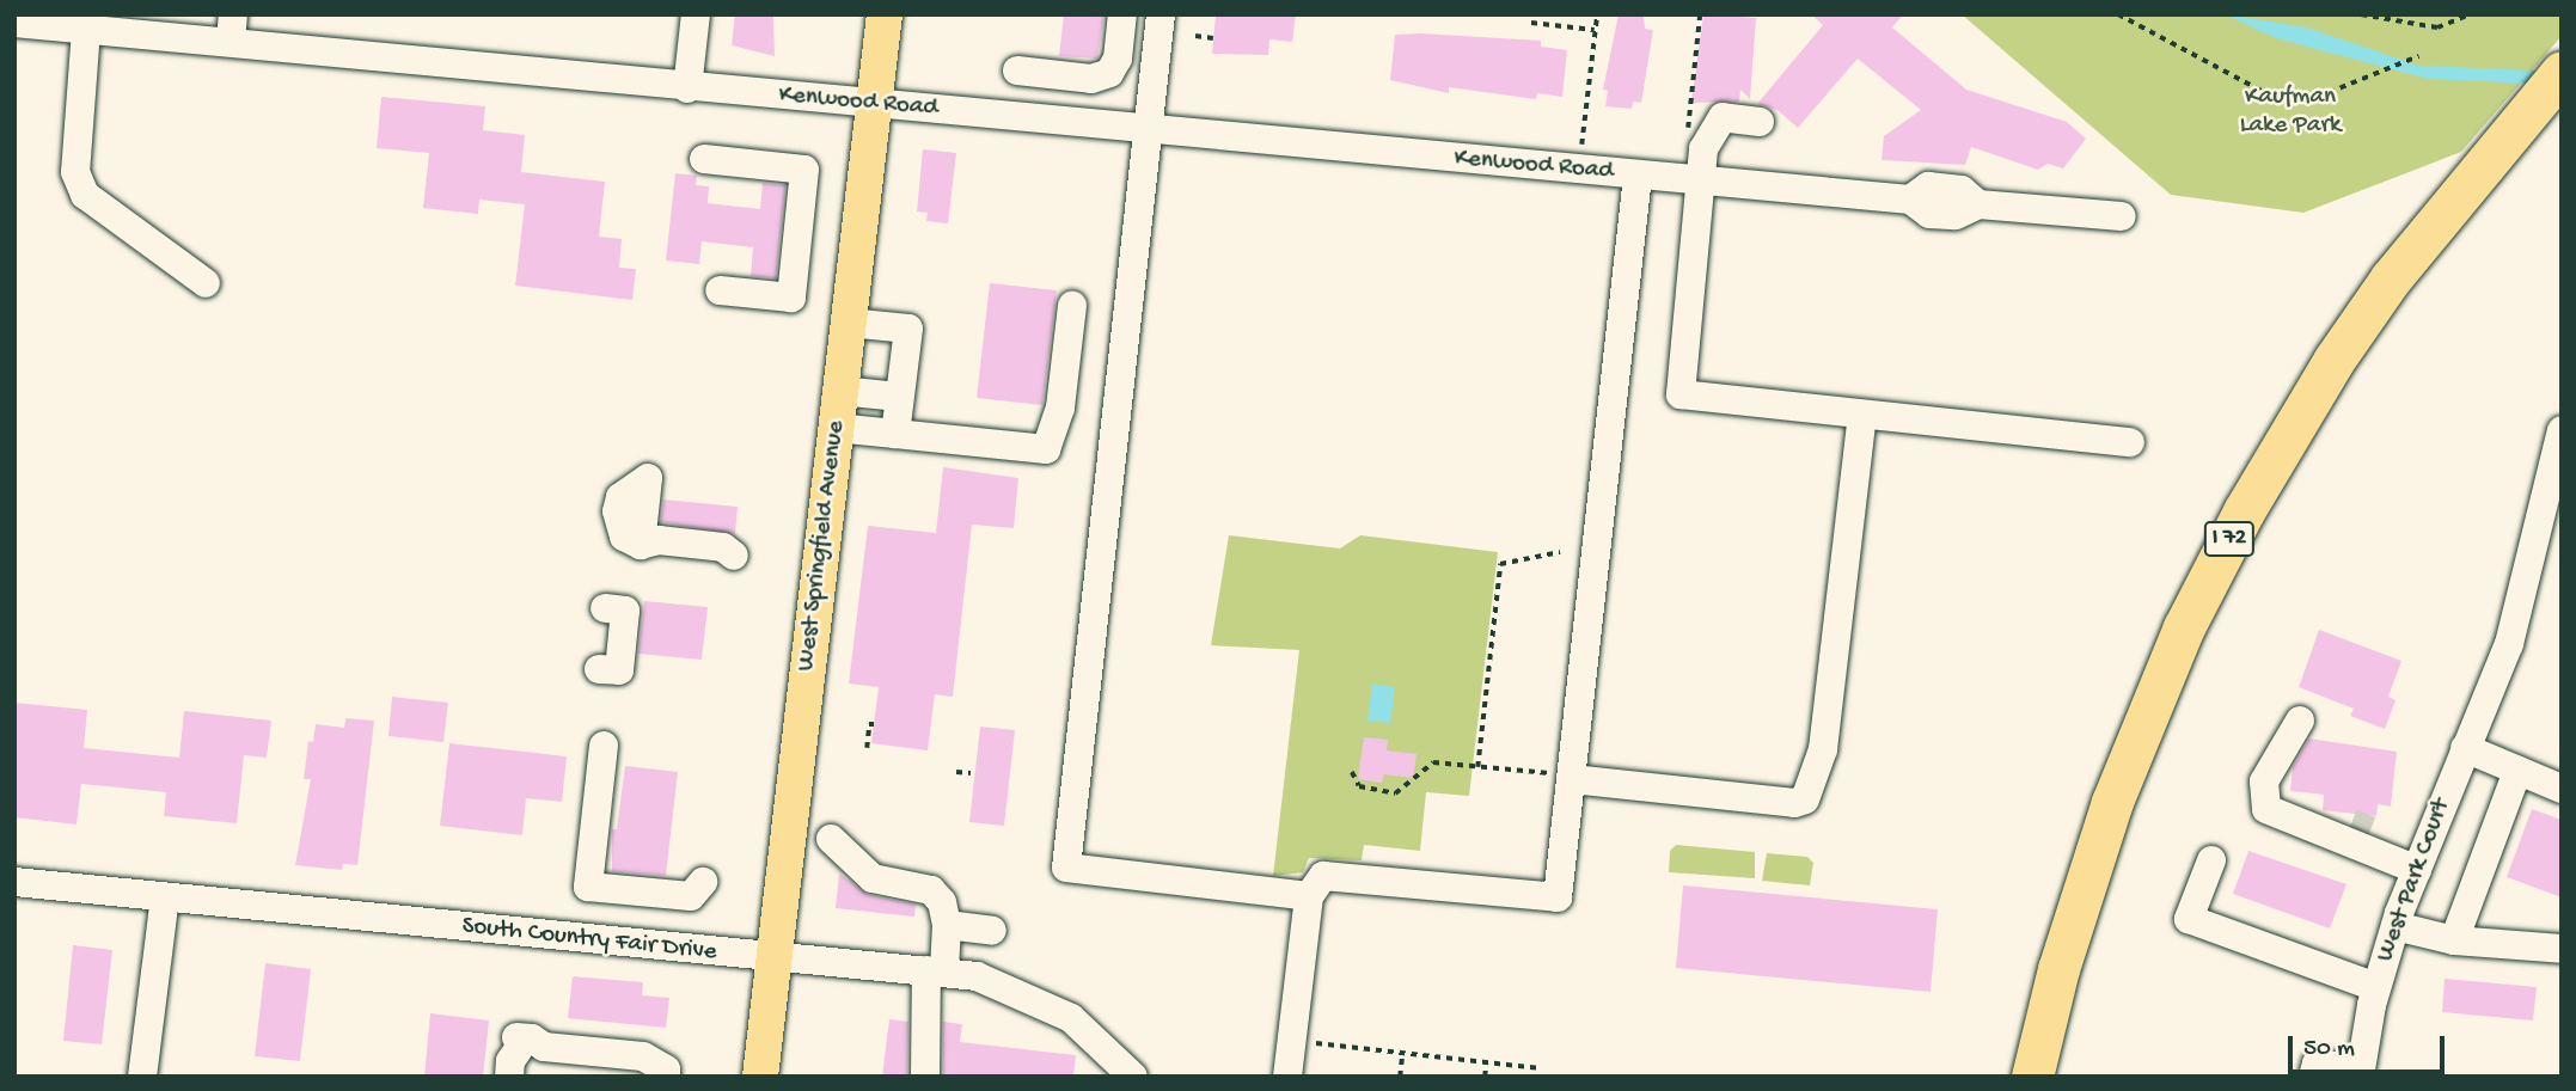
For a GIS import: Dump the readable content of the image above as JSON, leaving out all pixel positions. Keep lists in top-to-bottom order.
{
  "streets": {
    "highway": ["I 72"],
    "main road": ["West Springfield Avenue"],
    "street": ["Kenwood Road", "West Park Court", "South Country Fair Drive"]
  },
  "crossings": [
    ["Kenwood Road", "West Springfield Avenue"],
    ["West Springfield Avenue", "South Country Fair Drive"]
  ],
  "parks": ["Kaufman Lake Park"],
  "scale_bar": "50 m"
}
